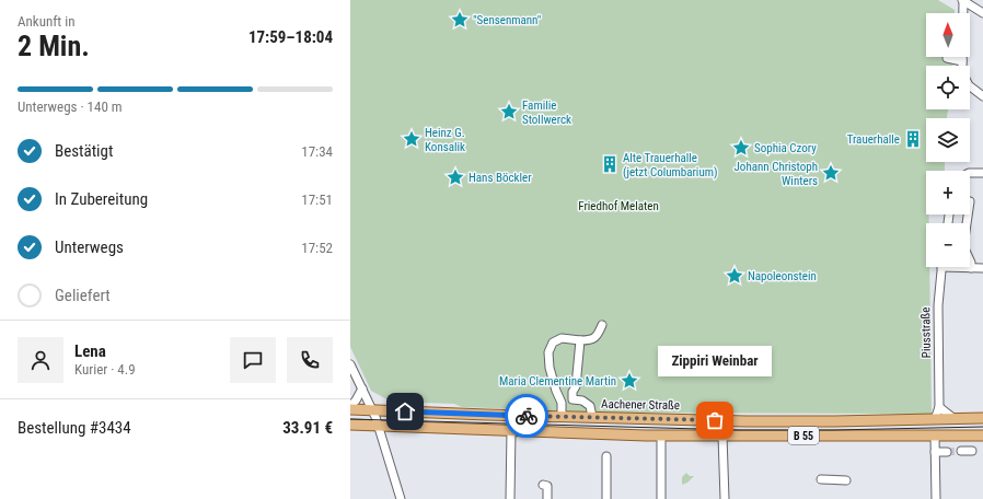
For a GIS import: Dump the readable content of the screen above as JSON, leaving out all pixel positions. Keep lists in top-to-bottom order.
{
  "streets": {
    "main road": ["Aachener Straße", "B 55"],
    "street": ["Piusstraße"]
  },
  "crossings": [
    ["Piusstraße", "Aachener Straße"]
  ],
  "parks": ["Friedhof Melaten"],
  "places": {
    "place": [
      "\"Sensenmann\"",
      "Familie Stollwerck",
      "Heinz G. Konsalik",
      "Sophia Czory",
      "Johann Christoph Winters",
      "Hans Böckler",
      "Napoleonstein",
      "Maria Clementine Martin"
    ],
    "building": ["Trauerhalle", "Alte Trauerhalle (jetzt Columbarium)"],
    "other": ["Zippiri Weinbar"]
  },
  "north": "top",
  "page": {
    "heading": ["2 Min.", "Ankunft in", "17:59–18:04"],
    "panel": [
      "Lena",
      "Kurier · 4.9",
      "Bestellung #3434",
      "33.91 €"
    ],
    "map_buttons": ["+", "−"],
    "bar": "Unterwegs · 140 m",
    "list": [
      ["Bestätigt", "17:34"],
      ["In Zubereitung", "17:51"],
      ["Unterwegs", "17:52"],
      "Geliefert"
    ],
    "bubble": "Zippiri Weinbar"
  }
}
